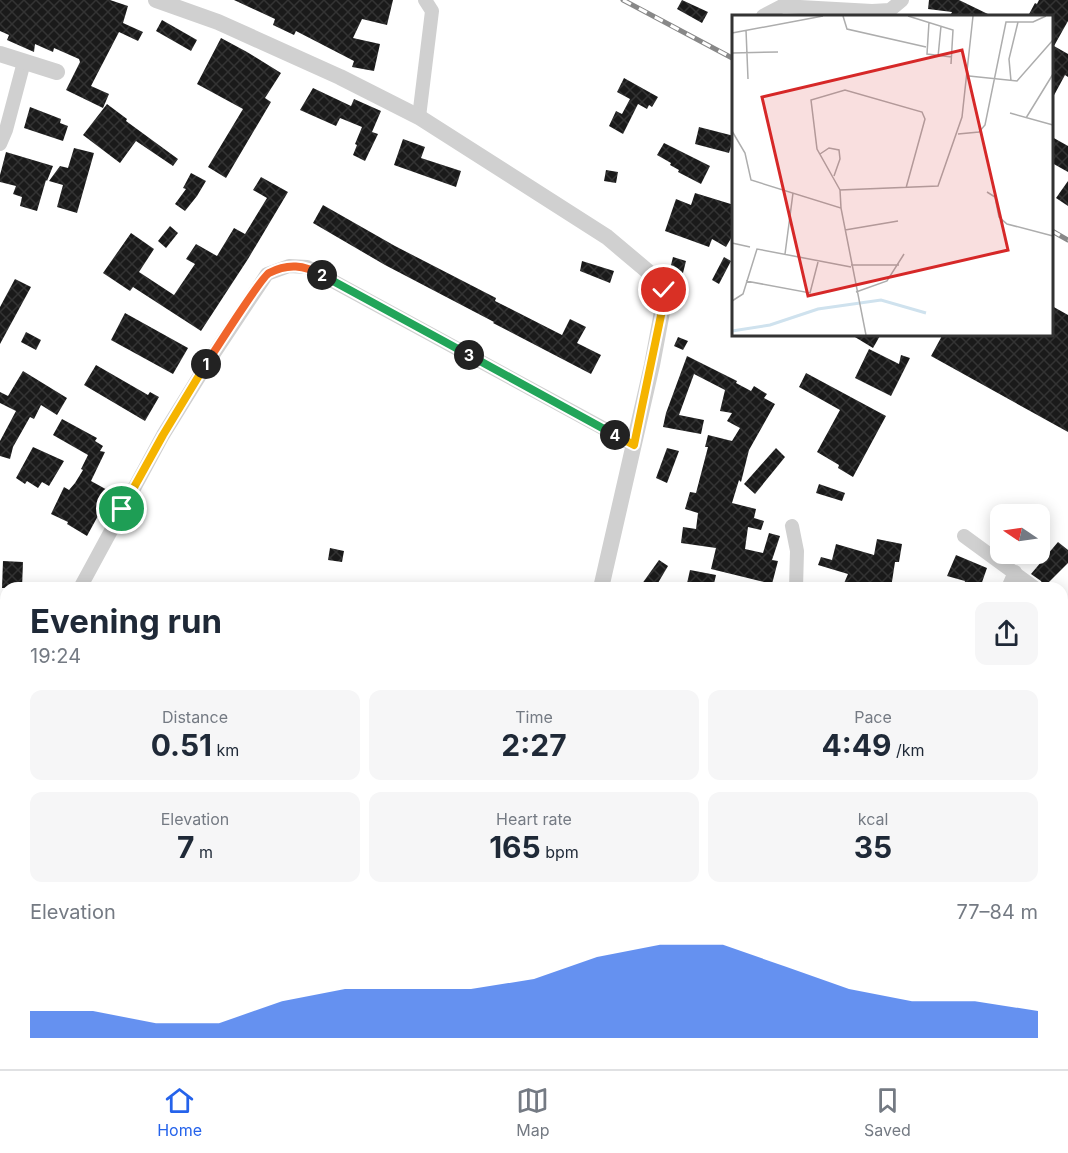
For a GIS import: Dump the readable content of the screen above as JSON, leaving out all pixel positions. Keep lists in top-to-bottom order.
{
  "north": "left",
  "page": {
    "pins": [
      "2",
      "3",
      "1",
      "4"
    ],
    "heading": ["Evening run", "19:24"],
    "stats": [
      ["Distance", "0.51 km"],
      ["Time", "2:27"],
      ["Pace", "4:49 /km"],
      ["Elevation", "7 m"],
      ["Heart rate", "165 bpm"],
      ["kcal", "35"]
    ],
    "chart": ["Elevation", "77–84 m"],
    "tabs": ["Home", "Map", "Saved"]
  }
}
